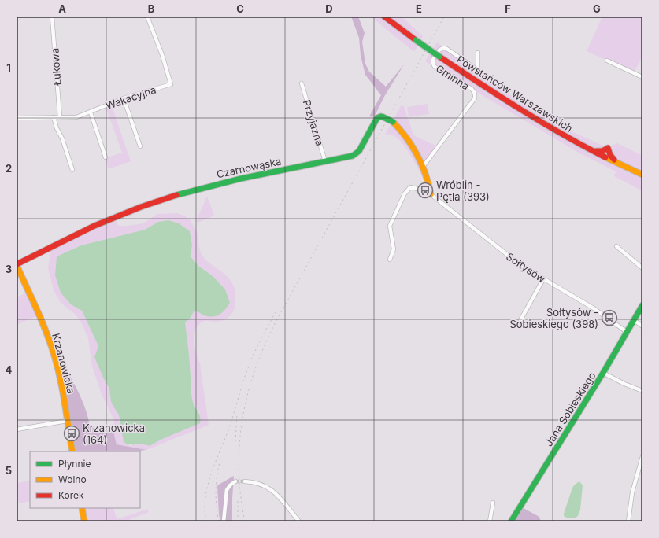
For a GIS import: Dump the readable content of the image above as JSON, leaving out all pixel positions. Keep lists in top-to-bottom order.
{
  "streets": {
    "street": [
      "Łukowa",
      "Gminna",
      "Powstańców Warszawskich",
      "Wakacyjna",
      "Przyjazna",
      "Czarnowąska",
      "Sołtysów",
      "Krzanowicka",
      "Jana Sobieskiego"
    ]
  },
  "crossings": [
    ["Łukowa", "Wakacyjna"],
    ["Gminna", "Czarnowąska"],
    ["Przyjazna", "Czarnowąska"],
    ["Czarnowąska", "Sołtysów"],
    ["Czarnowąska", "Krzanowicka"],
    ["Sołtysów", "Jana Sobieskiego"]
  ],
  "places": {
    "bus stop": ["Wróblin - Pętla (393)", "Sołtysów - Sobieskiego (398)", "Krzanowicka (164)"]
  },
  "legend": ["Płynnie", "Wolno", "Korek"],
  "grid": {
    "columns": [
      "A",
      "B",
      "C",
      "D",
      "E",
      "F",
      "G"
    ],
    "rows": [
      "1",
      "2",
      "3",
      "4",
      "5"
    ]
  }
}
